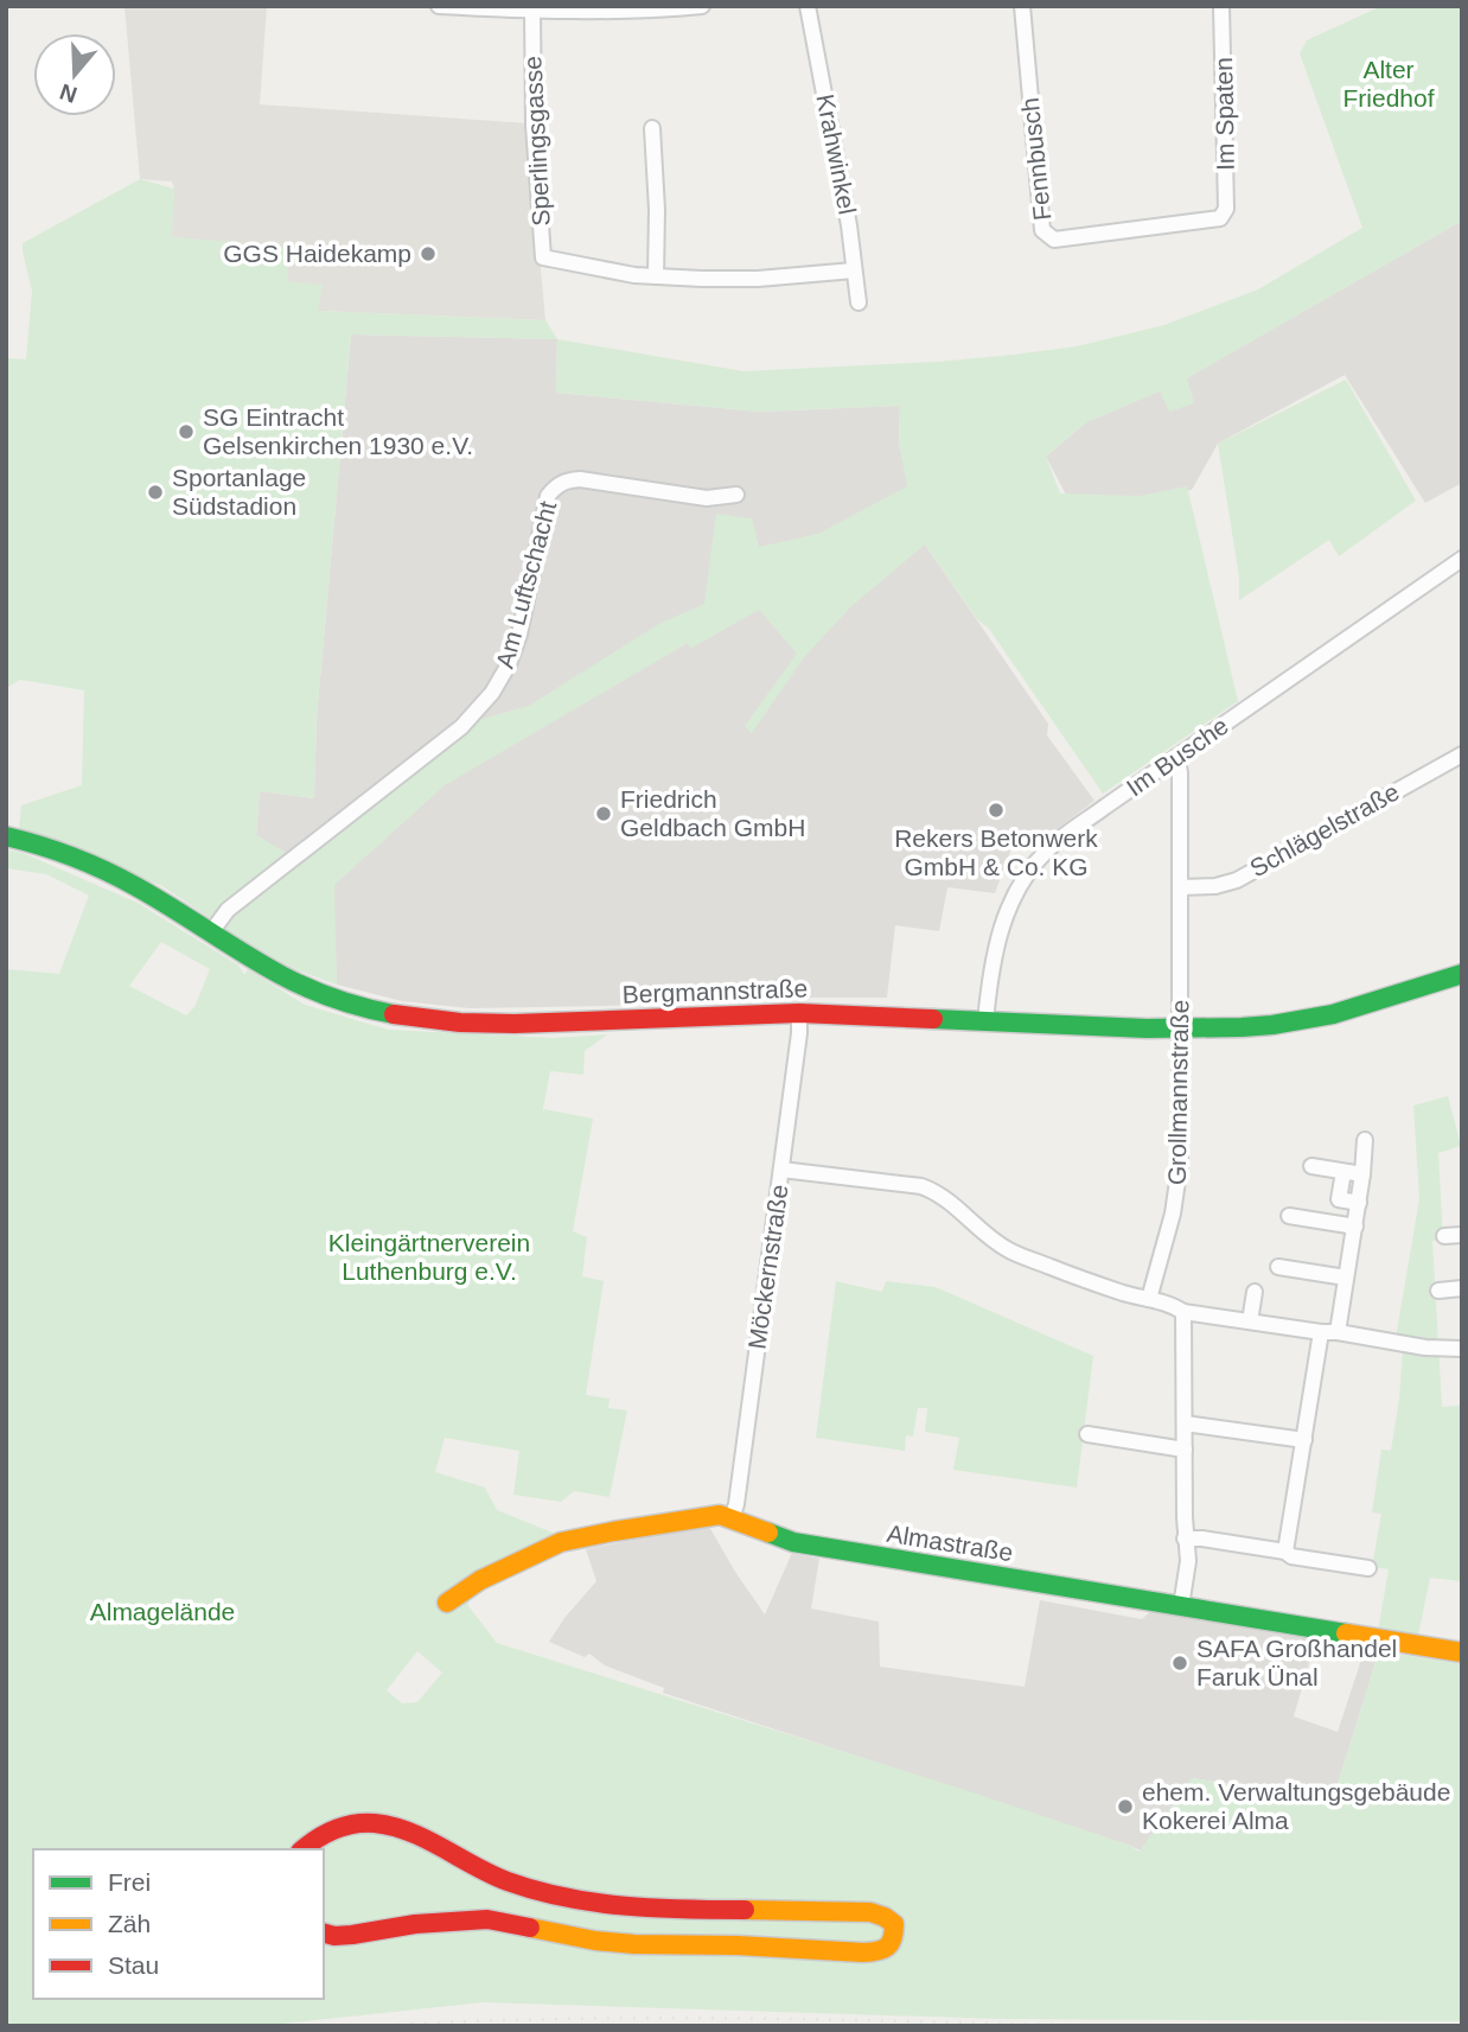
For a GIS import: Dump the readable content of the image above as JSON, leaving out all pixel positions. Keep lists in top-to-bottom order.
{
  "streets": {
    "street": [
      "Im Spaten",
      "Sperlingsgasse",
      "Krahwinkel",
      "Fennbusch",
      "Am Luftschacht",
      "Im Busche",
      "Schlägelstraße",
      "Bergmannstraße",
      "Grollmannstraße",
      "Möckernstraße",
      "Almastraße"
    ]
  },
  "crossings": [
    ["Im Spaten", "Fennbusch"],
    ["Sperlingsgasse", "Krahwinkel"],
    ["Am Luftschacht", "Bergmannstraße"],
    ["Im Busche", "Bergmannstraße"],
    ["Im Busche", "Grollmannstraße"],
    ["Schlägelstraße", "Grollmannstraße"],
    ["Bergmannstraße", "Grollmannstraße"],
    ["Bergmannstraße", "Möckernstraße"],
    ["Möckernstraße", "Almastraße"]
  ],
  "parks": ["Alter Friedhof", "Kleingärtnerverein Luthenburg e.V.", "Almagelände"],
  "places": [
    "GGS Haidekamp",
    "SG Eintracht Gelsenkirchen 1930 e.V.",
    "Sportanlage Südstadion",
    "Rekers Betonwerk GmbH & Co. KG",
    "Friedrich Geldbach GmbH",
    "SAFA Großhandel Faruk Ünal",
    "ehem. Verwaltungsgebäude Kokerei Alma"
  ],
  "legend": ["Frei", "Zäh", "Stau"],
  "north": "bottom"
}
